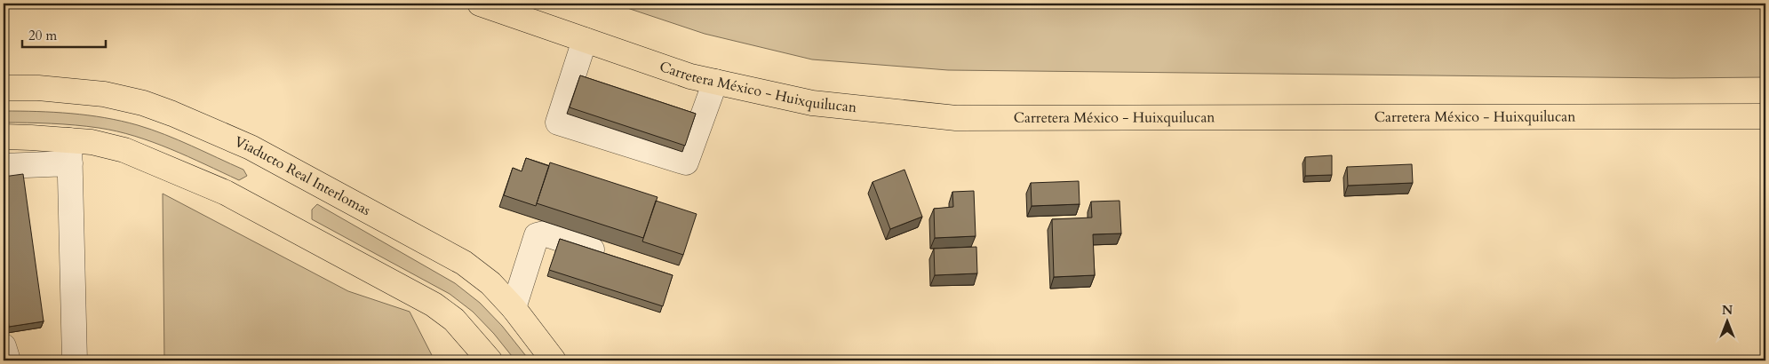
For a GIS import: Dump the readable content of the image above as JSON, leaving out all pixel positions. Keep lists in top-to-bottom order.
{
  "streets": {
    "main road": ["Carretera México - Huixquilucan", "Viaducto Real Interlomas"]
  },
  "scale_bar": "20 m",
  "north": "top"
}
